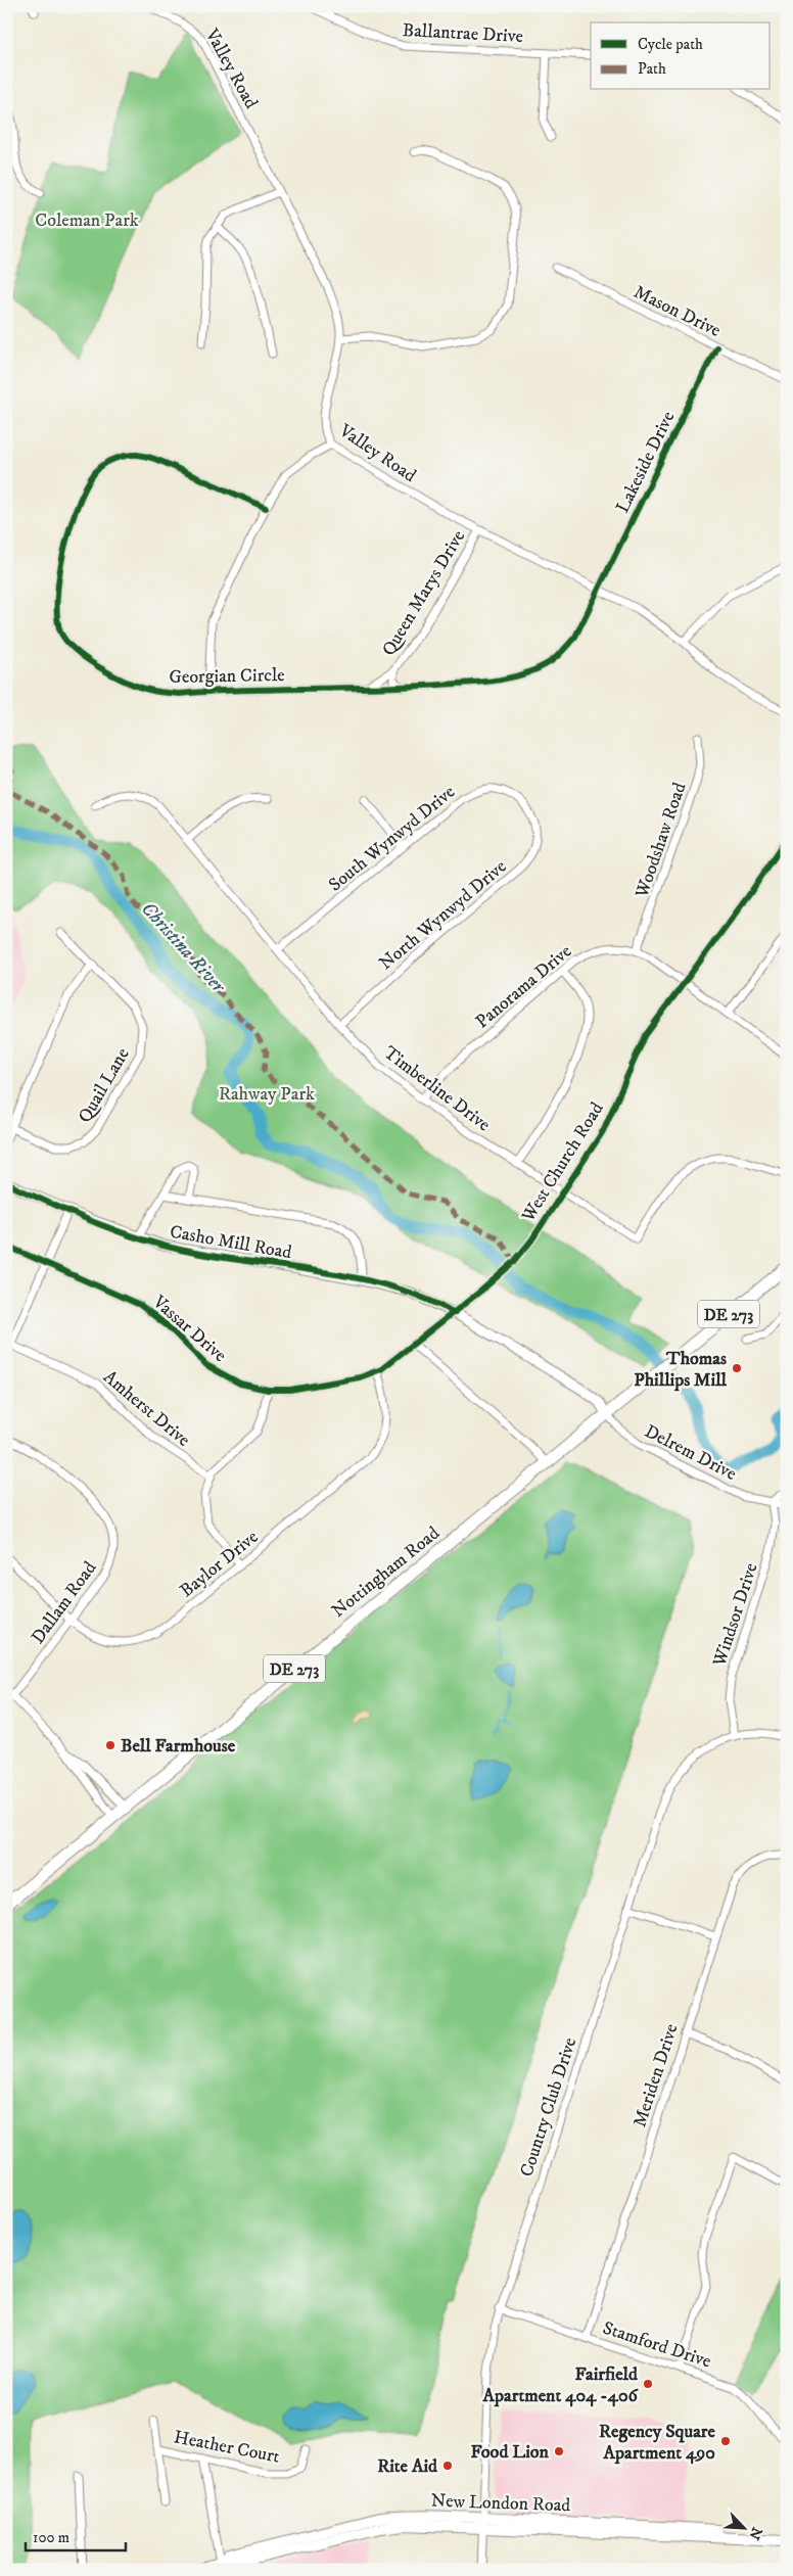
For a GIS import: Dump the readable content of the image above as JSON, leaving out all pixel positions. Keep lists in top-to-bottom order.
{
  "streets": {
    "main road": ["DE 273", "Nottingham Road", "New London Road"],
    "street": [
      "Ballantrae Drive",
      "Valley Road",
      "Mason Drive",
      "Lakeside Drive",
      "Queen Marys Drive",
      "Georgian Circle",
      "South Wynwyd Drive",
      "Woodshaw Road",
      "North Wynwyd Drive",
      "Panorama Drive",
      "Quail Lane",
      "Timberline Drive",
      "West Church Road",
      "Casho Mill Road",
      "Vassar Drive",
      "Amherst Drive",
      "Delrem Drive",
      "Baylor Drive",
      "Dallam Road",
      "Windsor Drive",
      "Meriden Drive",
      "Country Club Drive",
      "Stamford Drive",
      "Heather Court"
    ]
  },
  "crossings": [
    ["Valley Road", "Lakeside Drive"],
    ["Valley Road", "Queen Marys Drive"],
    ["Valley Road", "Georgian Circle"],
    ["Mason Drive", "Lakeside Drive"],
    ["Lakeside Drive", "Georgian Circle"],
    ["Queen Marys Drive", "Georgian Circle"],
    ["South Wynwyd Drive", "North Wynwyd Drive"],
    ["South Wynwyd Drive", "Timberline Drive"],
    ["Woodshaw Road", "Panorama Drive"],
    ["North Wynwyd Drive", "Timberline Drive"],
    ["Panorama Drive", "Timberline Drive"],
    ["Panorama Drive", "West Church Road"],
    ["Timberline Drive", "West Church Road"],
    ["West Church Road", "Casho Mill Road"],
    ["West Church Road", "Vassar Drive"],
    ["Casho Mill Road", "Delrem Drive"],
    ["Casho Mill Road", "Nottingham Road"],
    ["Vassar Drive", "Baylor Drive"],
    ["Delrem Drive", "Nottingham Road"],
    ["Delrem Drive", "Windsor Drive"],
    ["Baylor Drive", "Dallam Road"],
    ["Windsor Drive", "Country Club Drive"],
    ["Meriden Drive", "Stamford Drive"],
    ["Country Club Drive", "Stamford Drive"],
    ["Country Club Drive", "New London Road"]
  ],
  "water": ["Christina River"],
  "parks": ["Coleman Park", "Rahway Park"],
  "places": [
    "Thomas Phillips Mill",
    "Bell Farmhouse",
    "Fairfield Apartment 404 -406",
    "Regency Square Apartment 490",
    "Food Lion",
    "Rite Aid"
  ],
  "legend": ["Cycle path", "Path"],
  "scale_bar": "100 m",
  "north": "bottom right"
}
